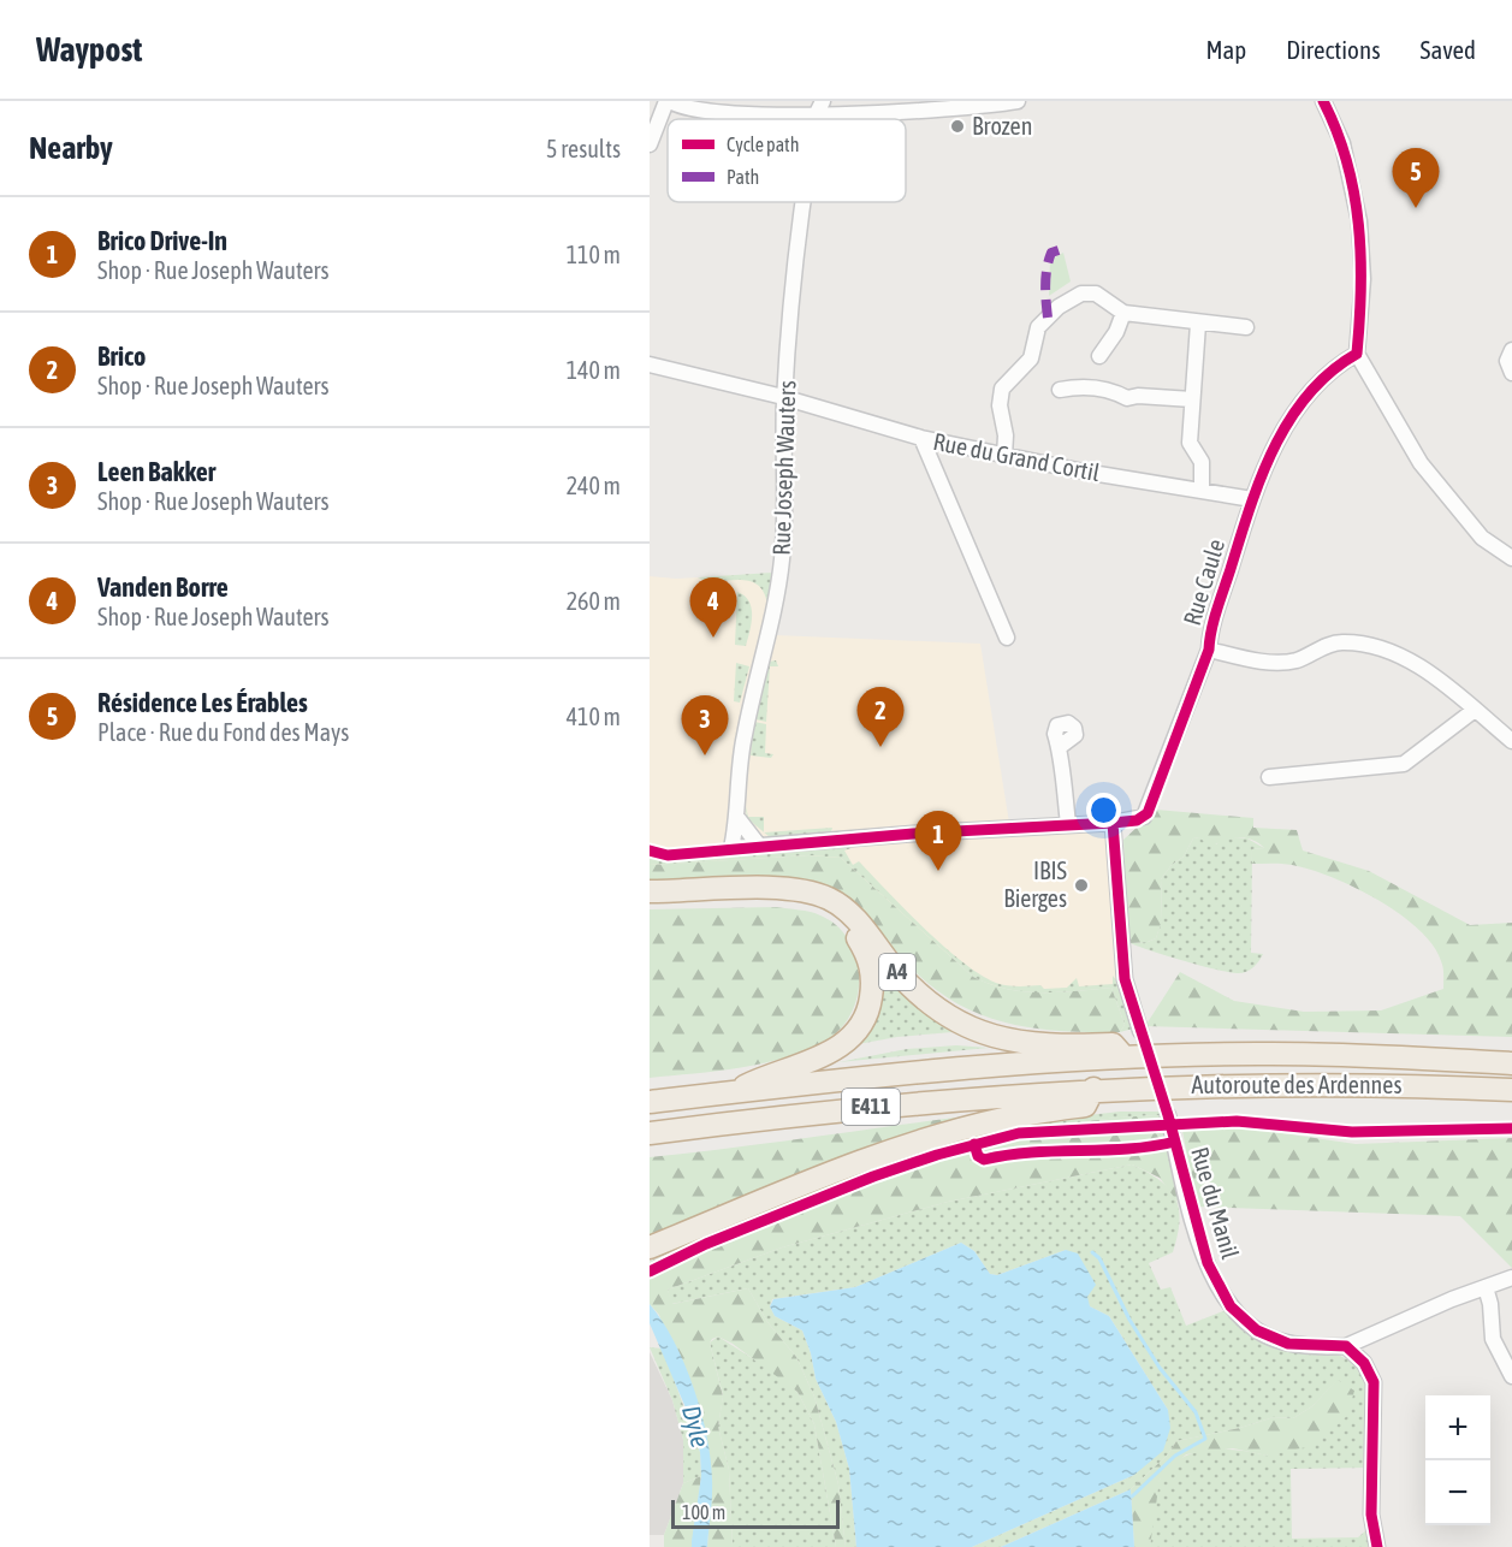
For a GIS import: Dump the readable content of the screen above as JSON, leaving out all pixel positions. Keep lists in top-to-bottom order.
{
  "streets": {
    "highway": ["A4", "Autoroute des Ardennes", "E411"],
    "street": [
      "Rue du Grand Cortil",
      "Rue Joseph Wauters",
      "Rue Caule",
      "Rue du Manil"
    ]
  },
  "crossings": [
    ["Rue du Grand Cortil", "Rue Joseph Wauters"],
    ["Rue du Grand Cortil", "Rue Caule"],
    ["Rue Joseph Wauters", "Rue Caule"],
    ["A4", "Autoroute des Ardennes"]
  ],
  "water": ["Dyle"],
  "places": ["Brozen", "IBIS Bierges"],
  "legend": ["Cycle path", "Path"],
  "scale_bar": "100 m",
  "page": {
    "header": "Waypost",
    "nav": ["Map", "Directions", "Saved"],
    "heading": ["Nearby", "5 results"],
    "pins": [
      "5",
      "4",
      "2",
      "3",
      "1"
    ],
    "list": [
      {
        "mark": "1",
        "name": "Brico Drive-In",
        "note": "Shop · Rue Joseph Wauters",
        "value": "110 m"
      },
      {
        "mark": "2",
        "name": "Brico",
        "note": "Shop · Rue Joseph Wauters",
        "value": "140 m"
      },
      {
        "mark": "3",
        "name": "Leen Bakker",
        "note": "Shop · Rue Joseph Wauters",
        "value": "240 m"
      },
      {
        "mark": "4",
        "name": "Vanden Borre",
        "note": "Shop · Rue Joseph Wauters",
        "value": "260 m"
      },
      {
        "mark": "5",
        "name": "Résidence Les Érables",
        "note": "Place · Rue du Fond des Mays",
        "value": "410 m"
      }
    ],
    "map_buttons": ["+", "−"],
    "scale": "100 m"
  }
}
